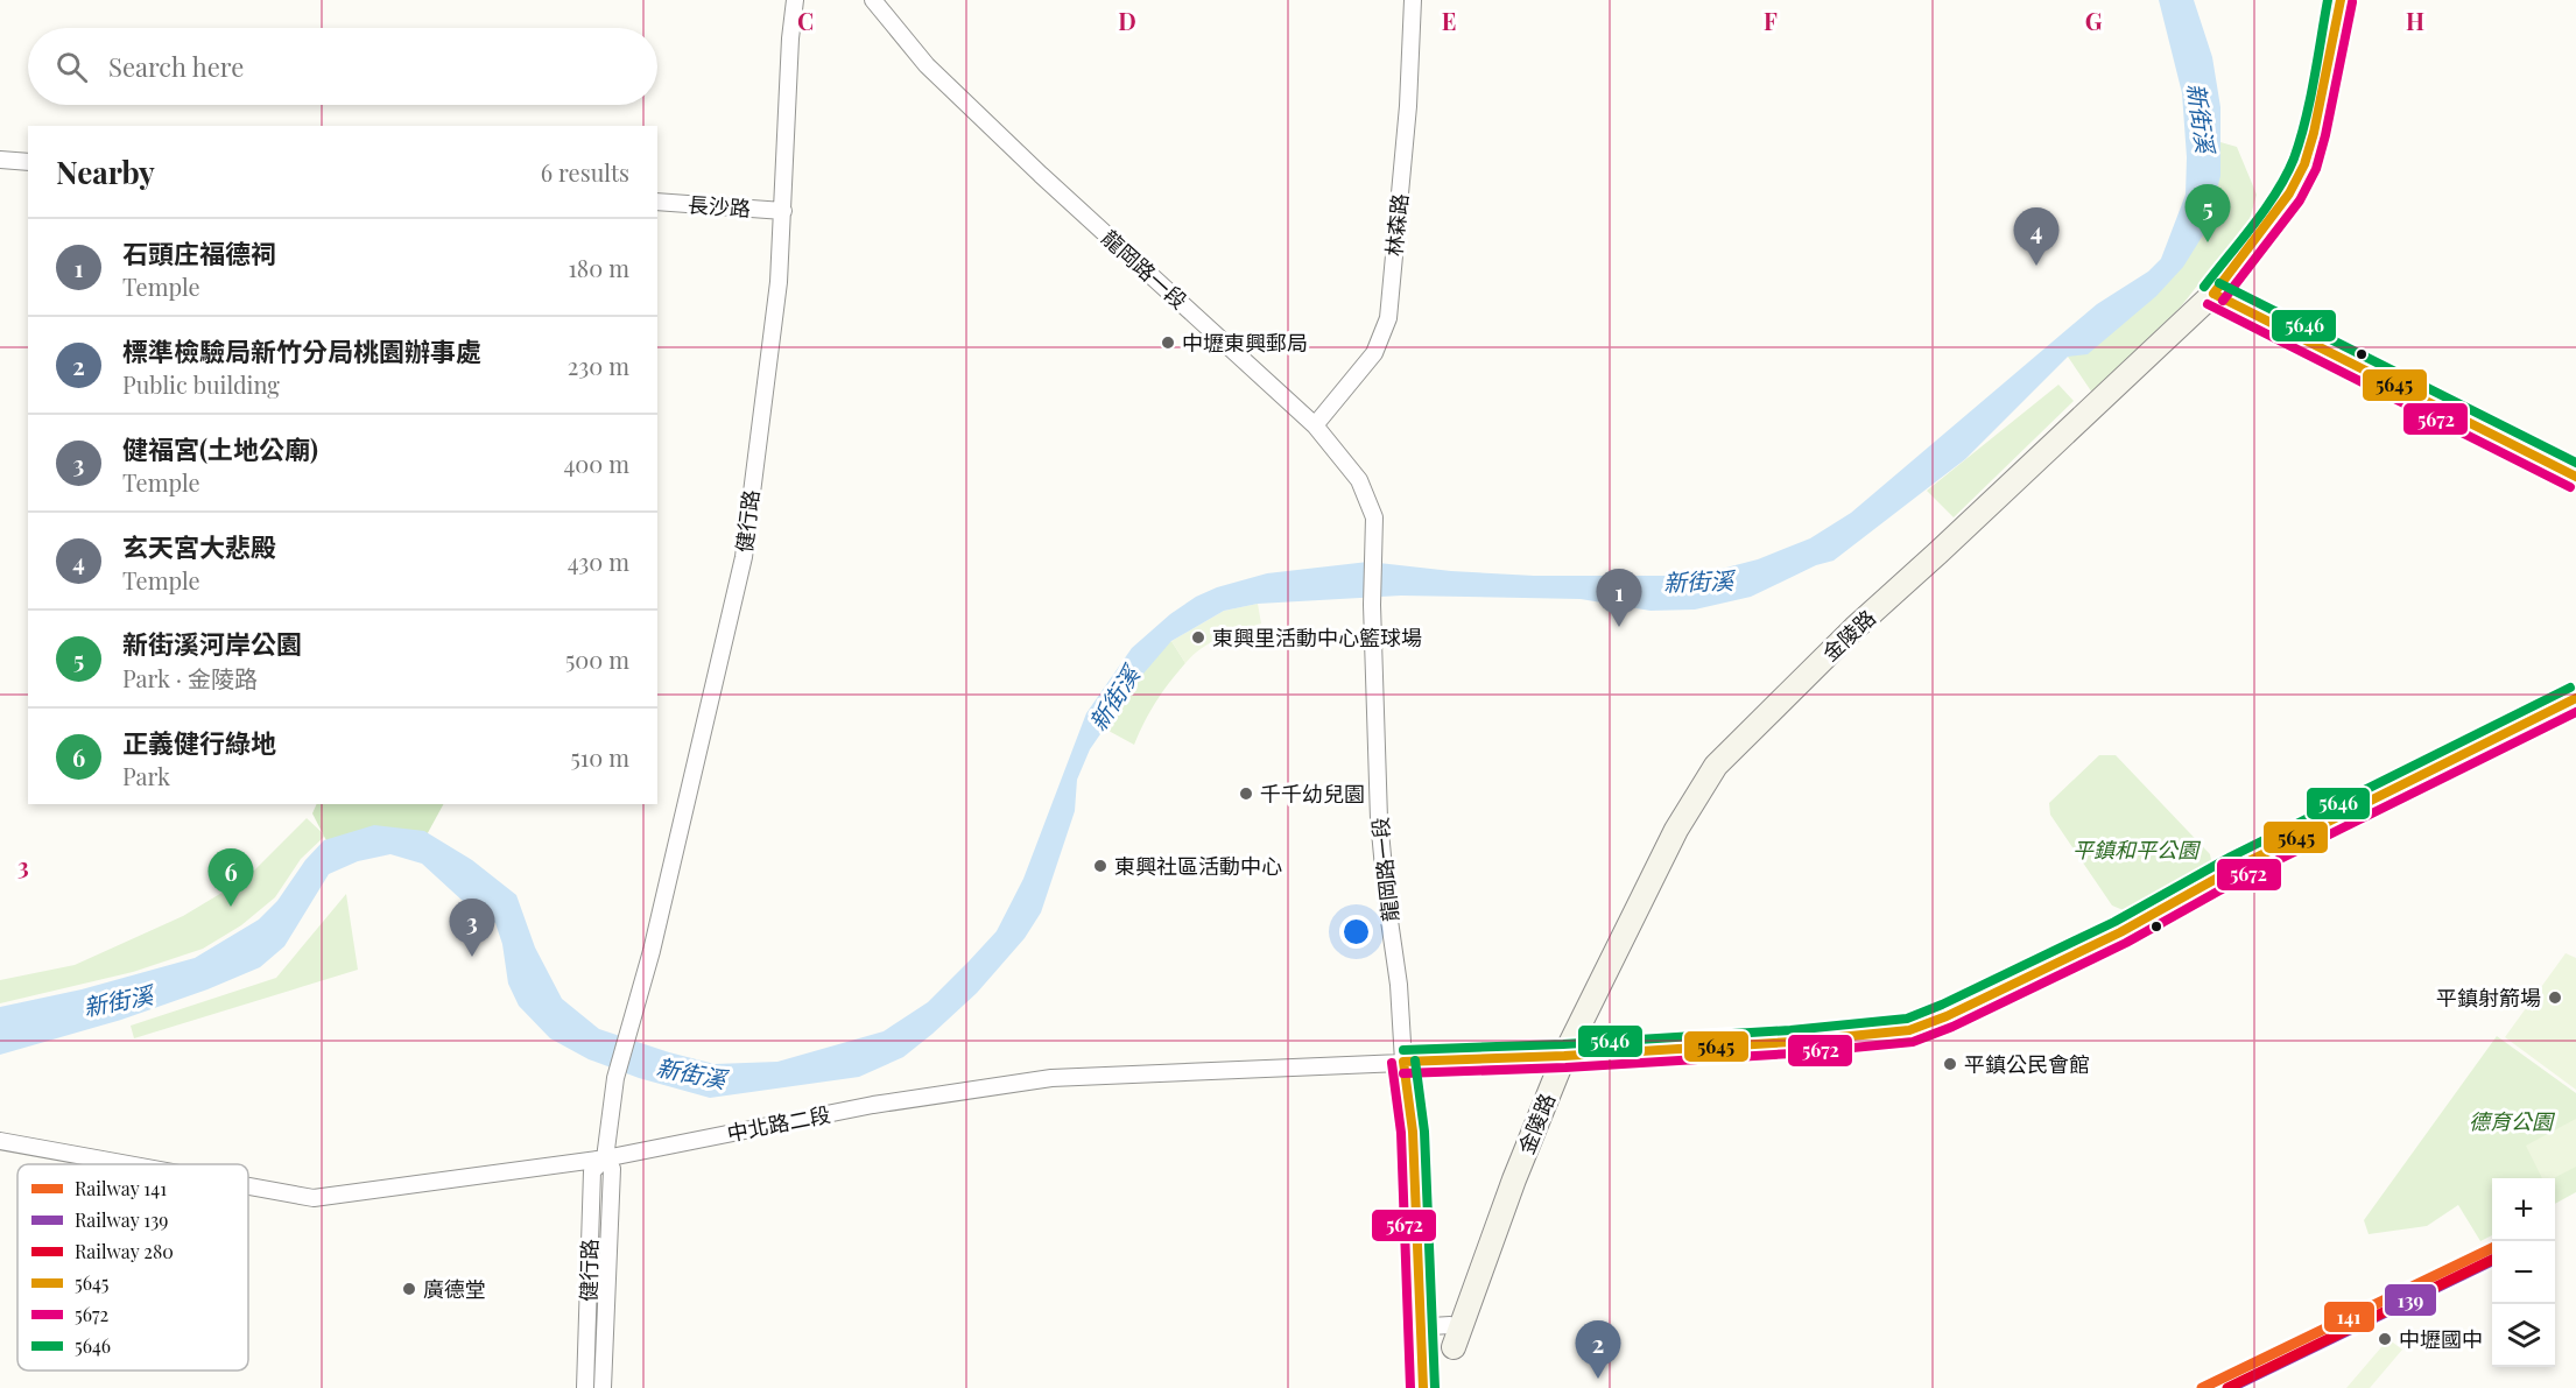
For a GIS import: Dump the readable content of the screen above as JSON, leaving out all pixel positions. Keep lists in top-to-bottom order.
{
  "streets": {
    "main road": ["金陵路"],
    "street": [
      "長沙路",
      "林森路",
      "龍岡路一段",
      "健行路",
      "中北路二段"
    ]
  },
  "crossings": [
    ["長沙路", "健行路"],
    ["林森路", "龍岡路一段"],
    ["龍岡路一段", "中北路二段"],
    ["健行路", "中北路二段"],
    ["金陵路", "中北路二段"]
  ],
  "water": ["新街溪"],
  "parks": ["平鎮和平公園", "德育公園"],
  "places": [
    "中壢東興郵局",
    "東興里活動中心籃球場",
    "千千幼兒園",
    "東興社區活動中心",
    "平鎮射箭場",
    "平鎮公民會館",
    "廣德堂",
    "中壢國中"
  ],
  "lines": [
    "transit line 5645",
    "transit line 5646",
    "transit line 5672",
    "rail line 141",
    "rail line 280",
    "rail line 139"
  ],
  "legend": [
    "Railway 141",
    "Railway 139",
    "Railway 280",
    "5645",
    "5672",
    "5646"
  ],
  "page": {
    "search": "Search here",
    "heading": ["Nearby", "6 results"],
    "pins": [
      "5",
      "4",
      "1",
      "6",
      "3",
      "2"
    ],
    "list": [
      {
        "mark": "1",
        "name": "石頭庄福德祠",
        "note": "Temple",
        "value": "180 m"
      },
      {
        "mark": "2",
        "name": "標準檢驗局新竹分局桃園辦事處",
        "note": "Public building",
        "value": "230 m"
      },
      {
        "mark": "3",
        "name": "健福宮(土地公廟)",
        "note": "Temple",
        "value": "400 m"
      },
      {
        "mark": "4",
        "name": "玄天宮大悲殿",
        "note": "Temple",
        "value": "430 m"
      },
      {
        "mark": "5",
        "name": "新街溪河岸公園",
        "note": "Park · 金陵路",
        "value": "500 m"
      },
      {
        "mark": "6",
        "name": "正義健行綠地",
        "note": "Park",
        "value": "510 m"
      }
    ],
    "map_buttons": ["+", "−"]
  },
  "grid": {
    "columns": [
      "C",
      "D",
      "E",
      "F",
      "G",
      "H"
    ],
    "rows": ["3"]
  }
}
